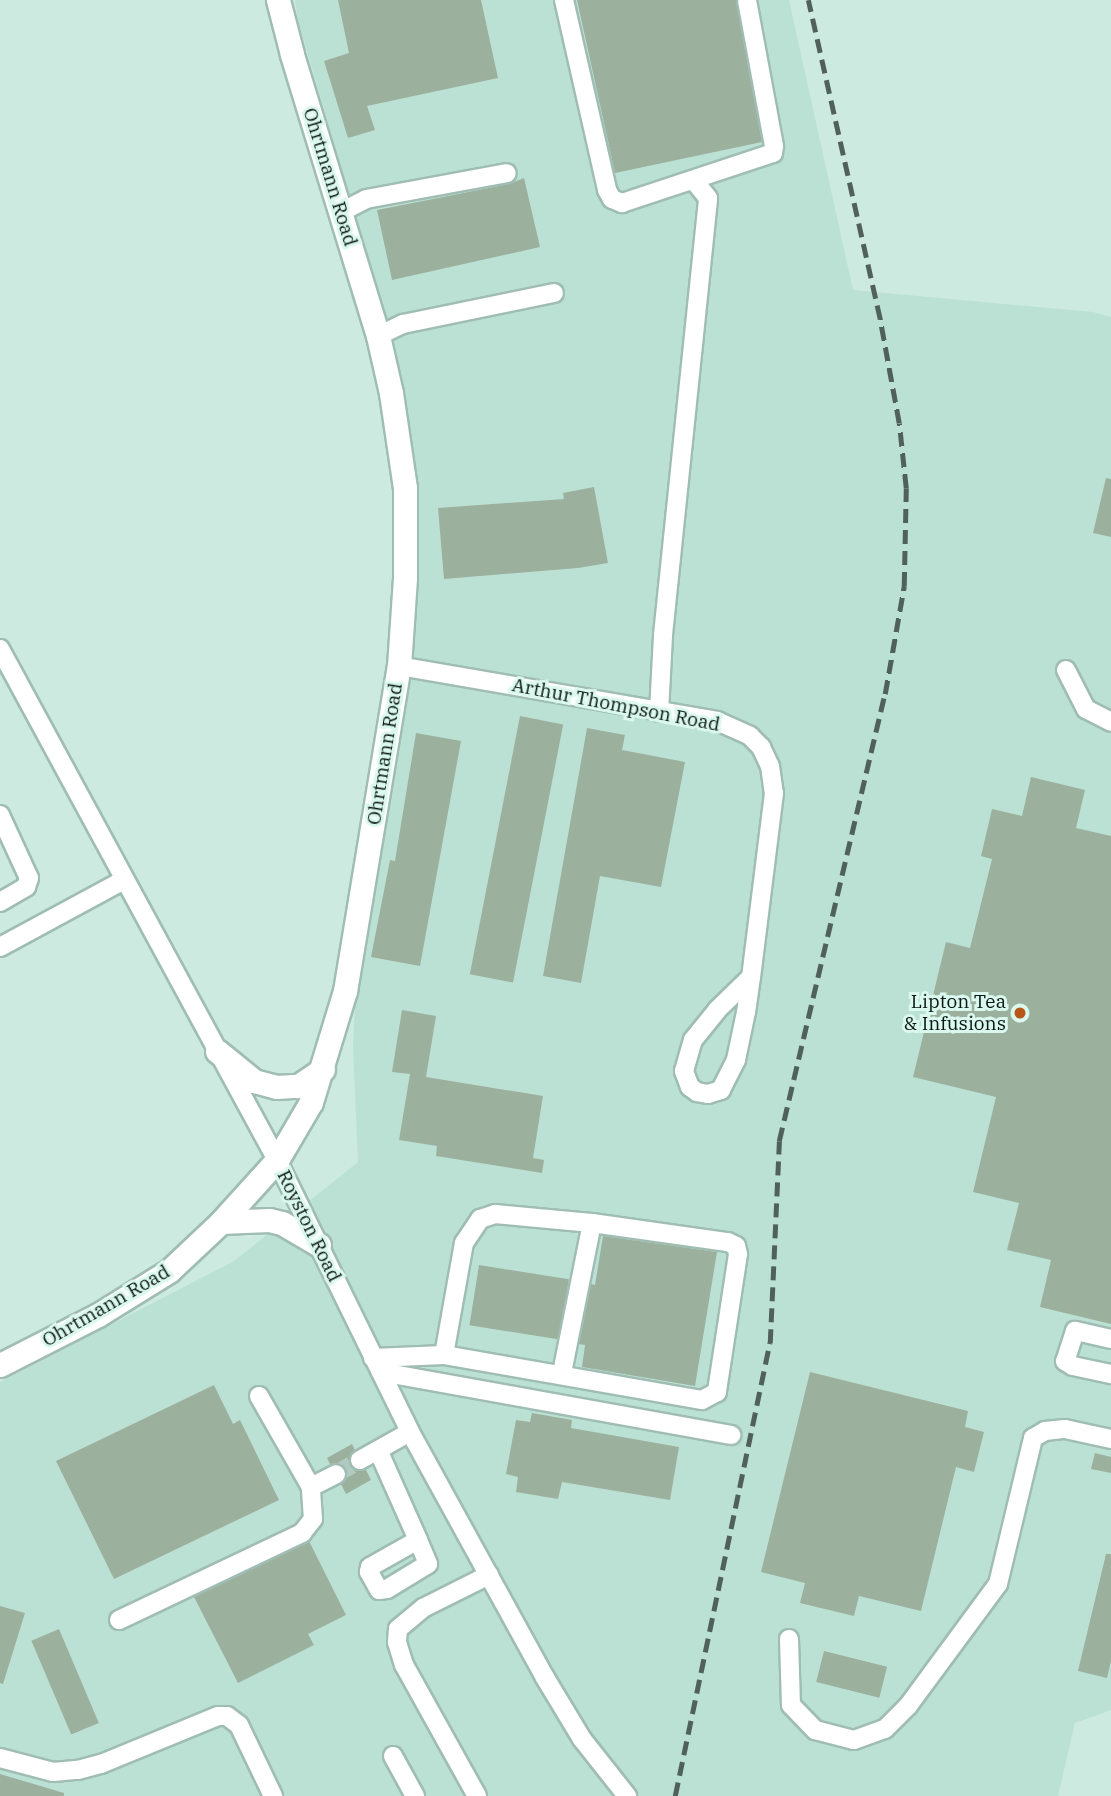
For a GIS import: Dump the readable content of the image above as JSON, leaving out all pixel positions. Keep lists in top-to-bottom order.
{
  "streets": {
    "main road": ["Ohrtmann Road"],
    "street": ["Arthur Thompson Road", "Royston Road"]
  },
  "crossings": [
    ["Ohrtmann Road", "Arthur Thompson Road"],
    ["Ohrtmann Road", "Royston Road"]
  ],
  "places": ["Lipton Tea & Infusions"]
}
